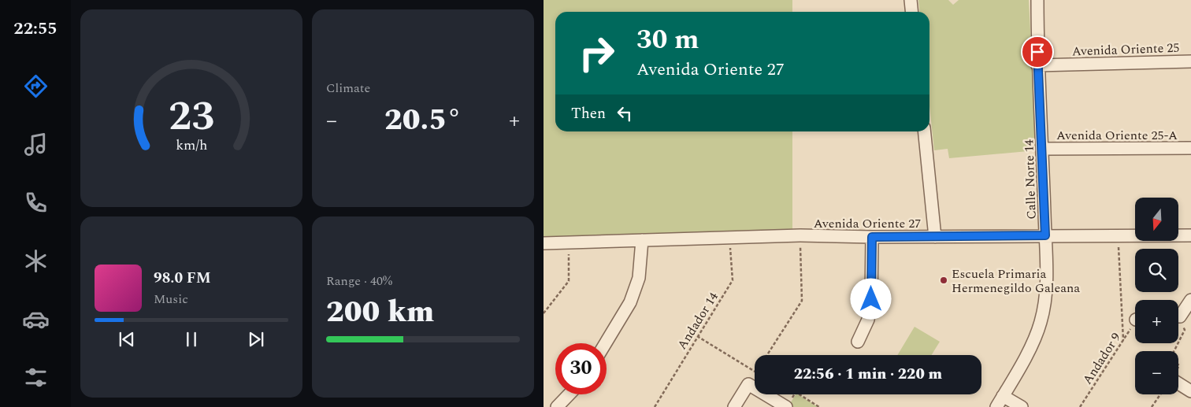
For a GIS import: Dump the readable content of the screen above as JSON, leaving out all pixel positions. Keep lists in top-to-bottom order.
{
  "streets": {
    "street": [
      "Avenida Oriente 25",
      "Avenida Oriente 25-A",
      "Calle Norte 14",
      "Avenida Oriente 27"
    ],
    "path": ["Andador 14", "Andador 9"]
  },
  "crossings": [
    ["Avenida Oriente 25", "Calle Norte 14"],
    ["Avenida Oriente 25-A", "Calle Norte 14"],
    ["Calle Norte 14", "Avenida Oriente 27"],
    ["Avenida Oriente 27", "Andador 14"]
  ],
  "places": ["Escuela Primaria Hermenegildo Galeana"],
  "north": "bottom",
  "page": {
    "tabs": "22:55",
    "tile": [
      "Climate",
      ["Range · 40%", "200 km"]
    ],
    "turn": ["30 m", "Avenida Oriente 27"],
    "then": "Then",
    "heat": ["−", "20.5°", "+"],
    "map_buttons": ["+", "−"],
    "song": ["98.0 FM", "Music"],
    "limit": "30",
    "trip": "22:56 · 1 min · 220 m",
    "gauge": ["23", "km/h"]
  }
}
